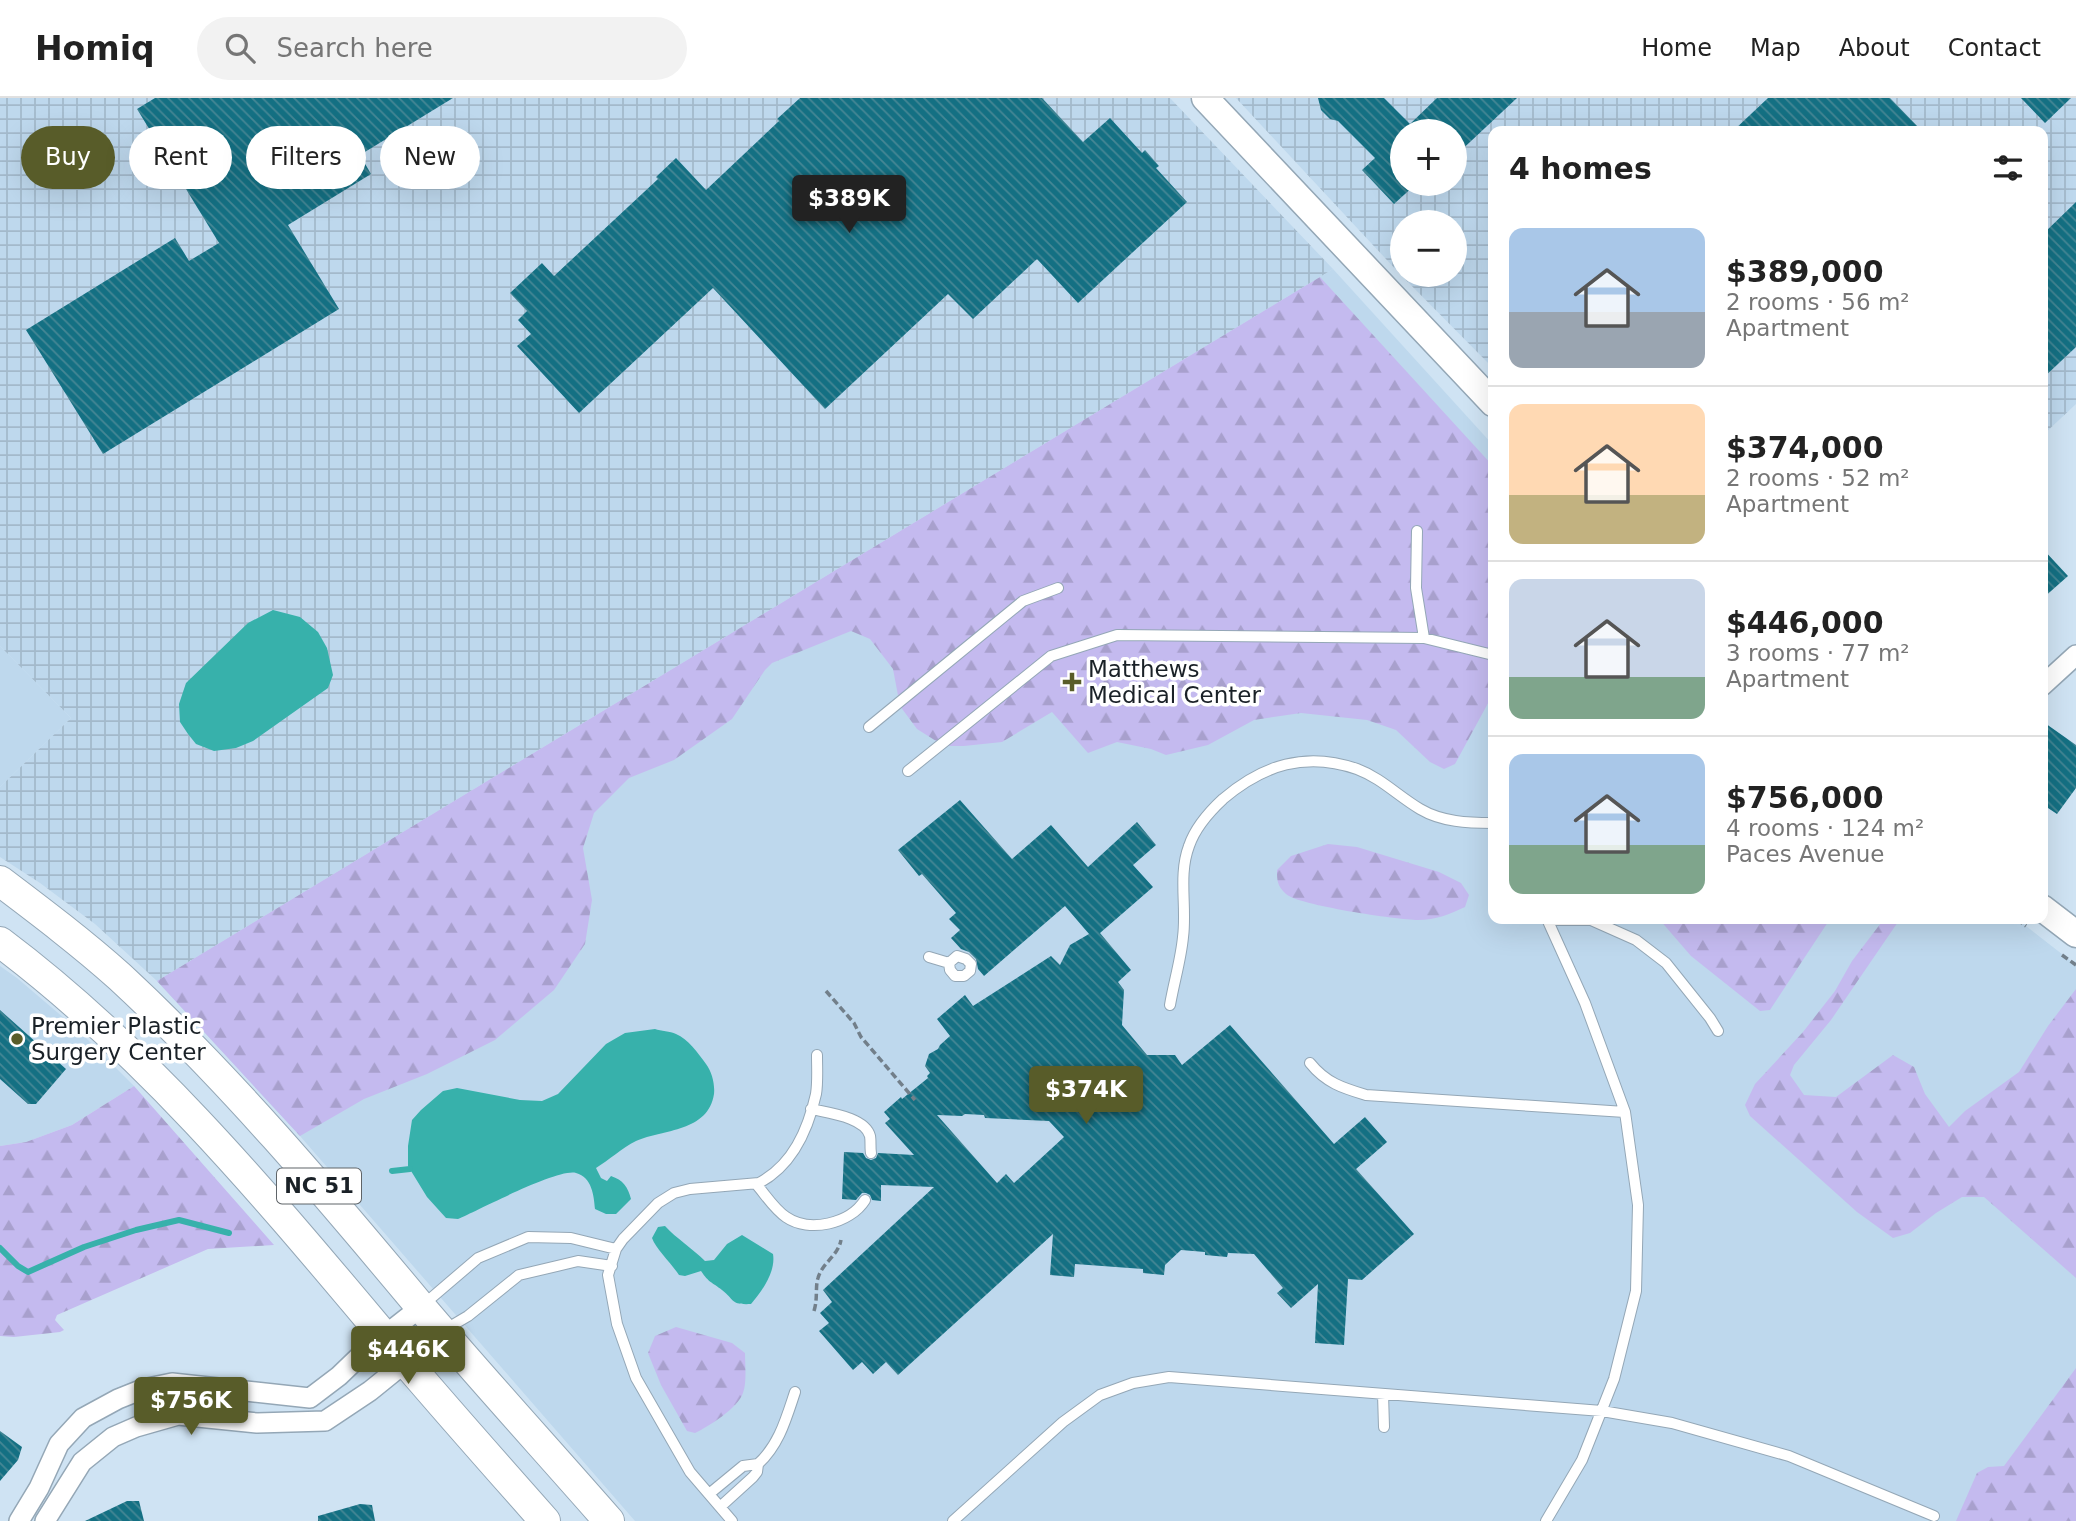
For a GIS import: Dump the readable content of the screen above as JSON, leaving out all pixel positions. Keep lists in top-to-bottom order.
{
  "streets": {
    "main road": ["NC 51"]
  },
  "places": {
    "health": ["Matthews Medical Center"],
    "other": ["Premier Plastic Surgery Center"]
  },
  "page": {
    "header": "Homiq",
    "search": "Search here",
    "nav": [
      "Home",
      "Map",
      "About",
      "Contact"
    ],
    "map_buttons": ["+", "−"],
    "chip": [
      "Buy",
      "Rent",
      "Filters",
      "New"
    ],
    "heading": "4 homes",
    "price": [
      "$389K",
      "$374K",
      "$446K",
      "$756K"
    ],
    "list": [
      {
        "name": "$389,000",
        "note": "2 rooms · 56 m² · Apartment"
      },
      {
        "name": "$374,000",
        "note": "2 rooms · 52 m² · Apartment"
      },
      {
        "name": "$446,000",
        "note": "3 rooms · 77 m² · Apartment"
      },
      {
        "name": "$756,000",
        "note": "4 rooms · 124 m² · Paces Avenue"
      }
    ]
  }
}
